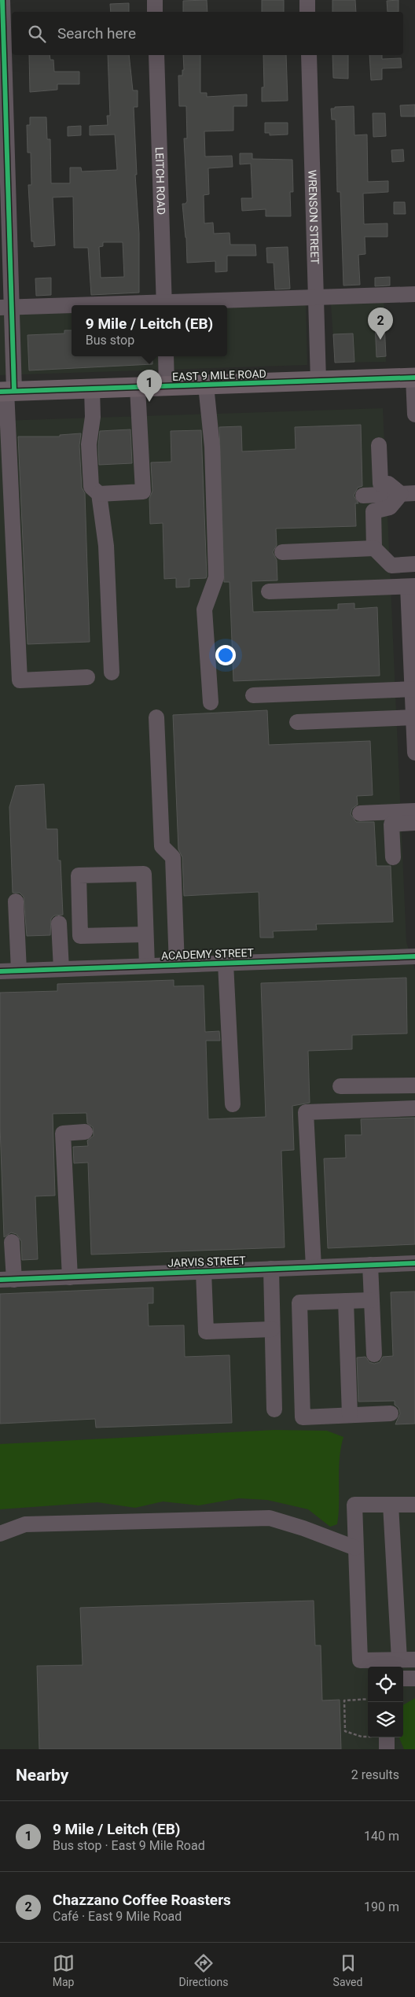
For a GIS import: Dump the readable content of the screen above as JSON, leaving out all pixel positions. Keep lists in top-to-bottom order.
{
  "streets": {
    "main road": ["EAST 9 MILE ROAD"],
    "street": [
      "LEITCH ROAD",
      "WRENSON STREET",
      "ACADEMY STREET",
      "JARVIS STREET"
    ]
  },
  "crossings": [
    ["WRENSON STREET", "EAST 9 MILE ROAD"]
  ],
  "page": {
    "search": "Search here",
    "popup": ["9 Mile / Leitch (EB)", "Bus stop"],
    "pins": ["2", "1"],
    "heading": ["Nearby", "2 results"],
    "list": [
      {
        "mark": "1",
        "name": "9 Mile / Leitch (EB)",
        "note": "Bus stop · East 9 Mile Road",
        "value": "140 m"
      },
      {
        "mark": "2",
        "name": "Chazzano Coffee Roasters",
        "note": "Café · East 9 Mile Road",
        "value": "190 m"
      }
    ],
    "nav": ["Map", "Directions", "Saved"]
  }
}
